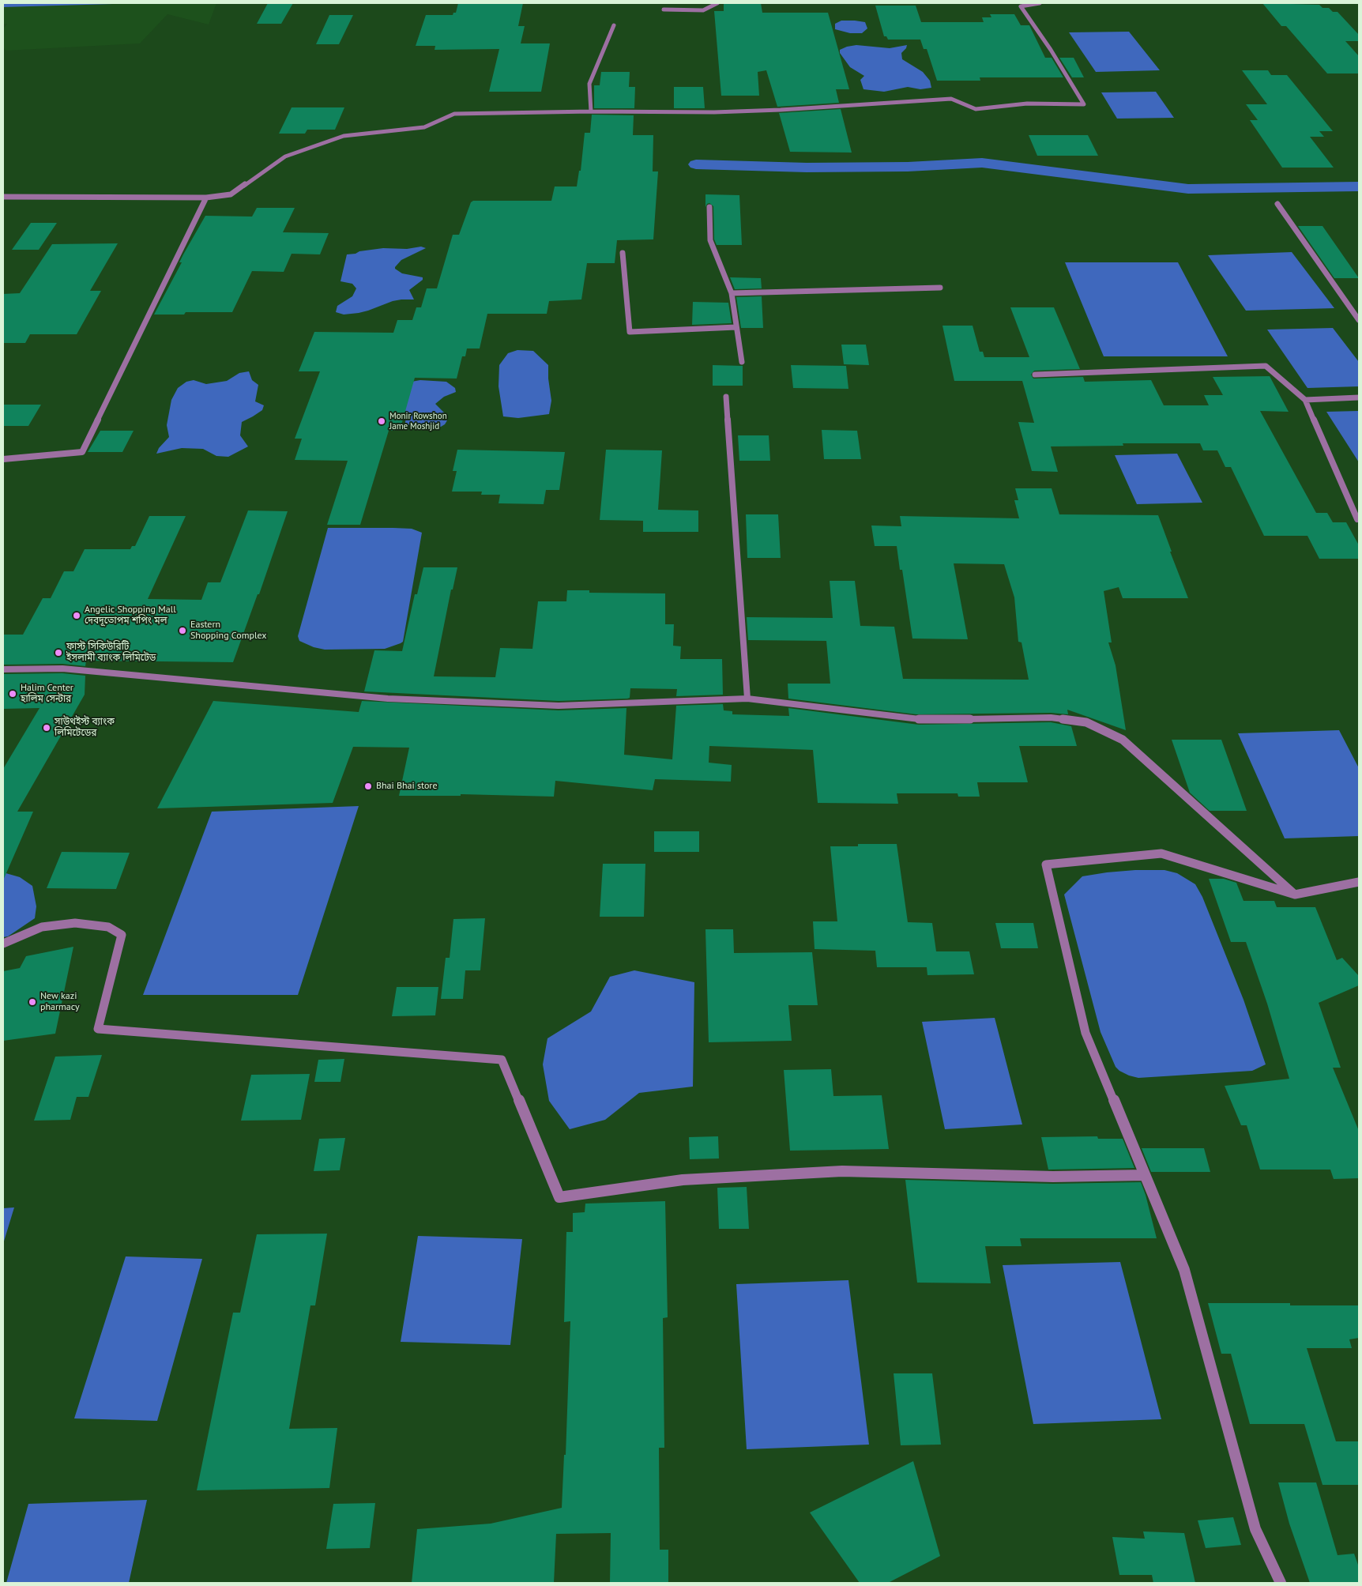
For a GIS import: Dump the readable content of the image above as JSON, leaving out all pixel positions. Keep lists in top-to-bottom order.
{
  "places": [
    "Monir Rowshon Jame Moshjid",
    "Angelic Shopping Mall দেবদূতোপম শপিং মল",
    "Eastern Shopping Complex",
    "ফাস্ট সিকিউরিটি ইসলামী ব্যাংক লিমিটেড",
    "Halim Center হালিম সেন্টার",
    "সাউথইস্ট ব্যাংক লিমিটেডের",
    "Bhai Bhai store",
    "New kazi pharmacy"
  ]
}
